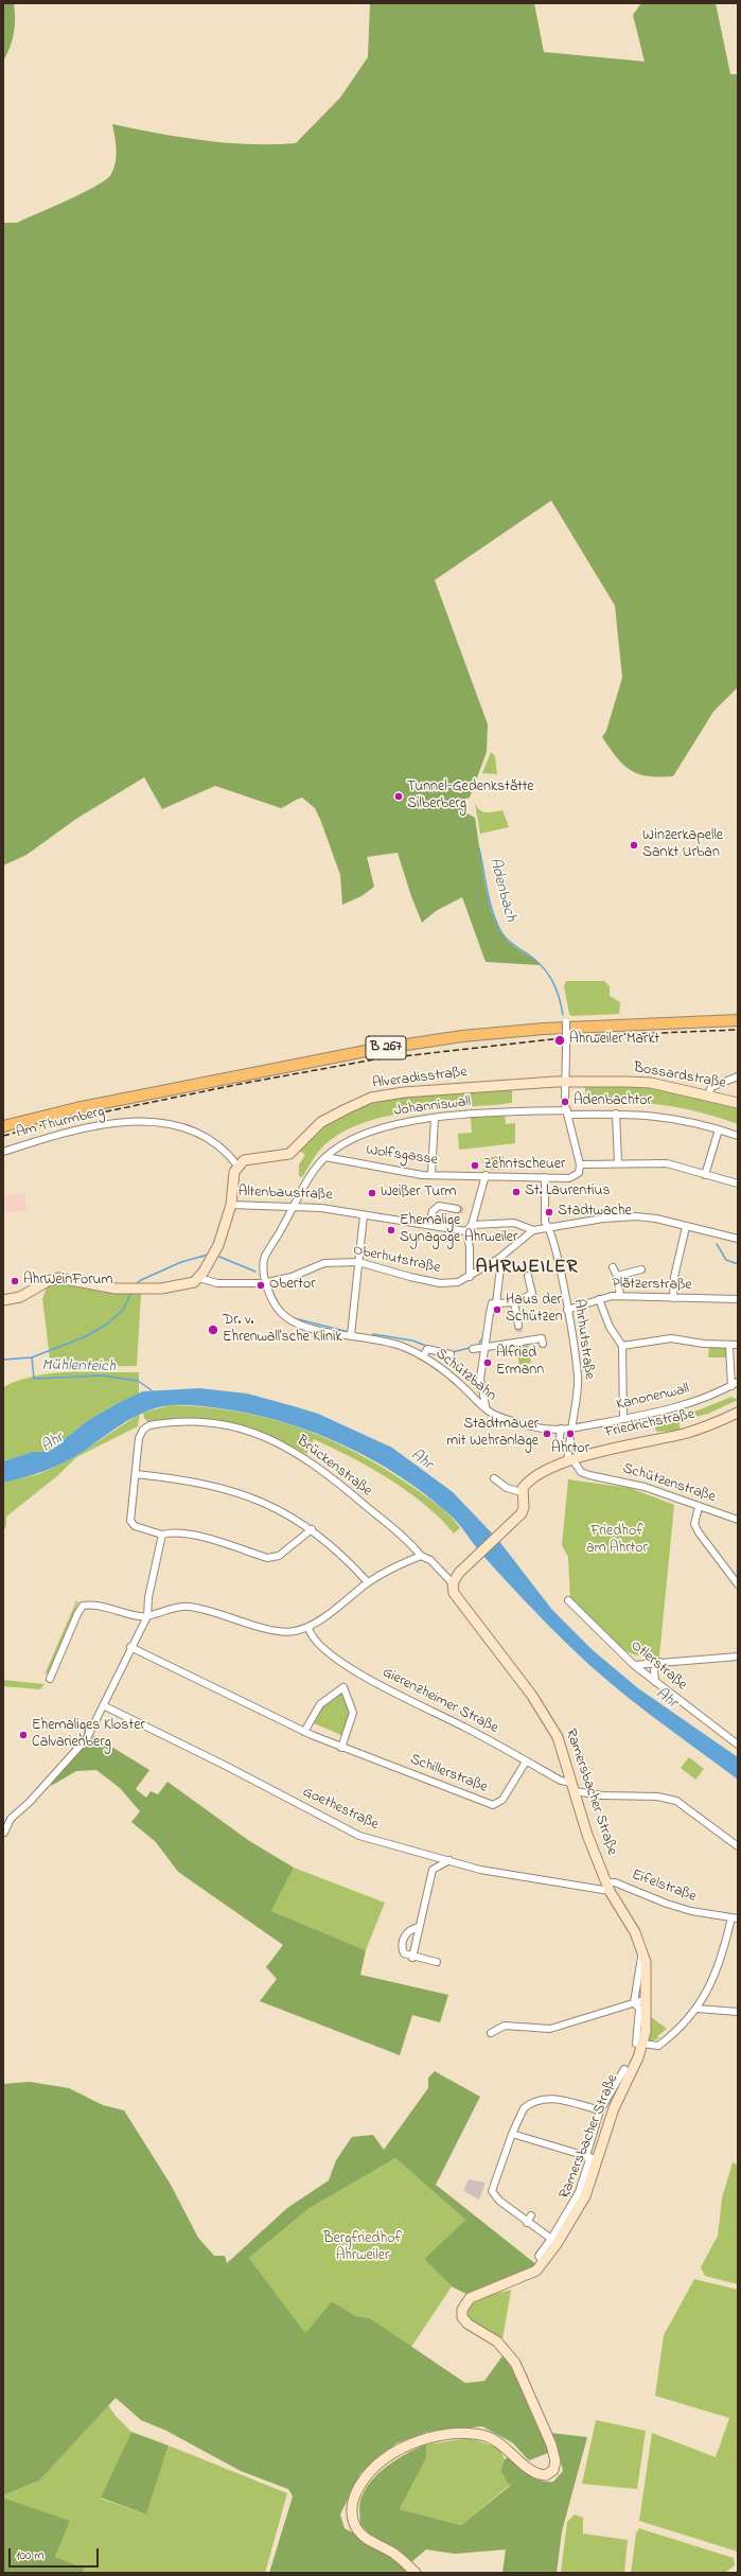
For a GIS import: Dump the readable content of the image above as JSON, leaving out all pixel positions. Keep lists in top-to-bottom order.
{
  "streets": {
    "main road": [
      "B 267",
      "Bossardstraße",
      "Alveradisstraße",
      "Altenbaustraße",
      "Friedrichstraße",
      "Ramersbacher Straße"
    ],
    "street": [
      "Johanniswall",
      "Am Thurmberg",
      "Wolfsgasse",
      "Oberhutstraße",
      "Plätzerstraße",
      "Ahrhutstraße",
      "Schützbahn",
      "Kanonenwall",
      "Brückenstraße",
      "Schützenstraße",
      "Otlerstraße",
      "Gierenzheimer Straße",
      "Schillerstraße",
      "Goethestraße",
      "Eifelstraße"
    ]
  },
  "crossings": [
    ["Bossardstraße", "Alveradisstraße"],
    ["Alveradisstraße", "Am Thurmberg"],
    ["Johanniswall", "Wolfsgasse"],
    ["Johanniswall", "Altenbaustraße"],
    ["Johanniswall", "Oberhutstraße"],
    ["Johanniswall", "Schützbahn"],
    ["Wolfsgasse", "Ahrhutstraße"],
    ["Altenbaustraße", "Oberhutstraße"],
    ["Oberhutstraße", "Schützbahn"],
    ["Plätzerstraße", "Ahrhutstraße"],
    ["Ahrhutstraße", "Schützbahn"],
    ["Ahrhutstraße", "Kanonenwall"],
    ["Ahrhutstraße", "Friedrichstraße"],
    ["Ahrhutstraße", "Schützenstraße"],
    ["Schützbahn", "Kanonenwall"],
    ["Friedrichstraße", "Schützenstraße"],
    ["Brückenstraße", "Ramersbacher Straße"],
    ["Gierenzheimer Straße", "Schillerstraße"],
    ["Gierenzheimer Straße", "Ramersbacher Straße"],
    ["Ramersbacher Straße", "Goethestraße"],
    ["Ramersbacher Straße", "Eifelstraße"],
    ["Goethestraße", "Eifelstraße"]
  ],
  "districts": ["AHRWEILER"],
  "water": ["Adenbach", "Mühlenteich", "Ahr"],
  "parks": ["Friedhof am Ahrtor", "Bergfriedhof Ahrweiler"],
  "places": [
    "Tunnel-Gedenkstätte Silberberg",
    "Winzerkapelle Sankt Urban",
    "Ahrweiler Markt",
    "Adenbachtor",
    "Zehntscheuer",
    "St. Laurentius",
    "Weißer Turm",
    "Stadtwache",
    "Ehemalige Synagoge Ahrweiler",
    "AhrWeinForum",
    "Obertor",
    "Haus der Schützen",
    "Dr. v. Ehrenwall'sche Klinik",
    "Alfried Ermann",
    "Stadtmauer mit Wehranlage",
    "Ahrtor",
    "Ehemaliges Kloster Calvarienberg"
  ],
  "scale_bar": "100 m"
}
